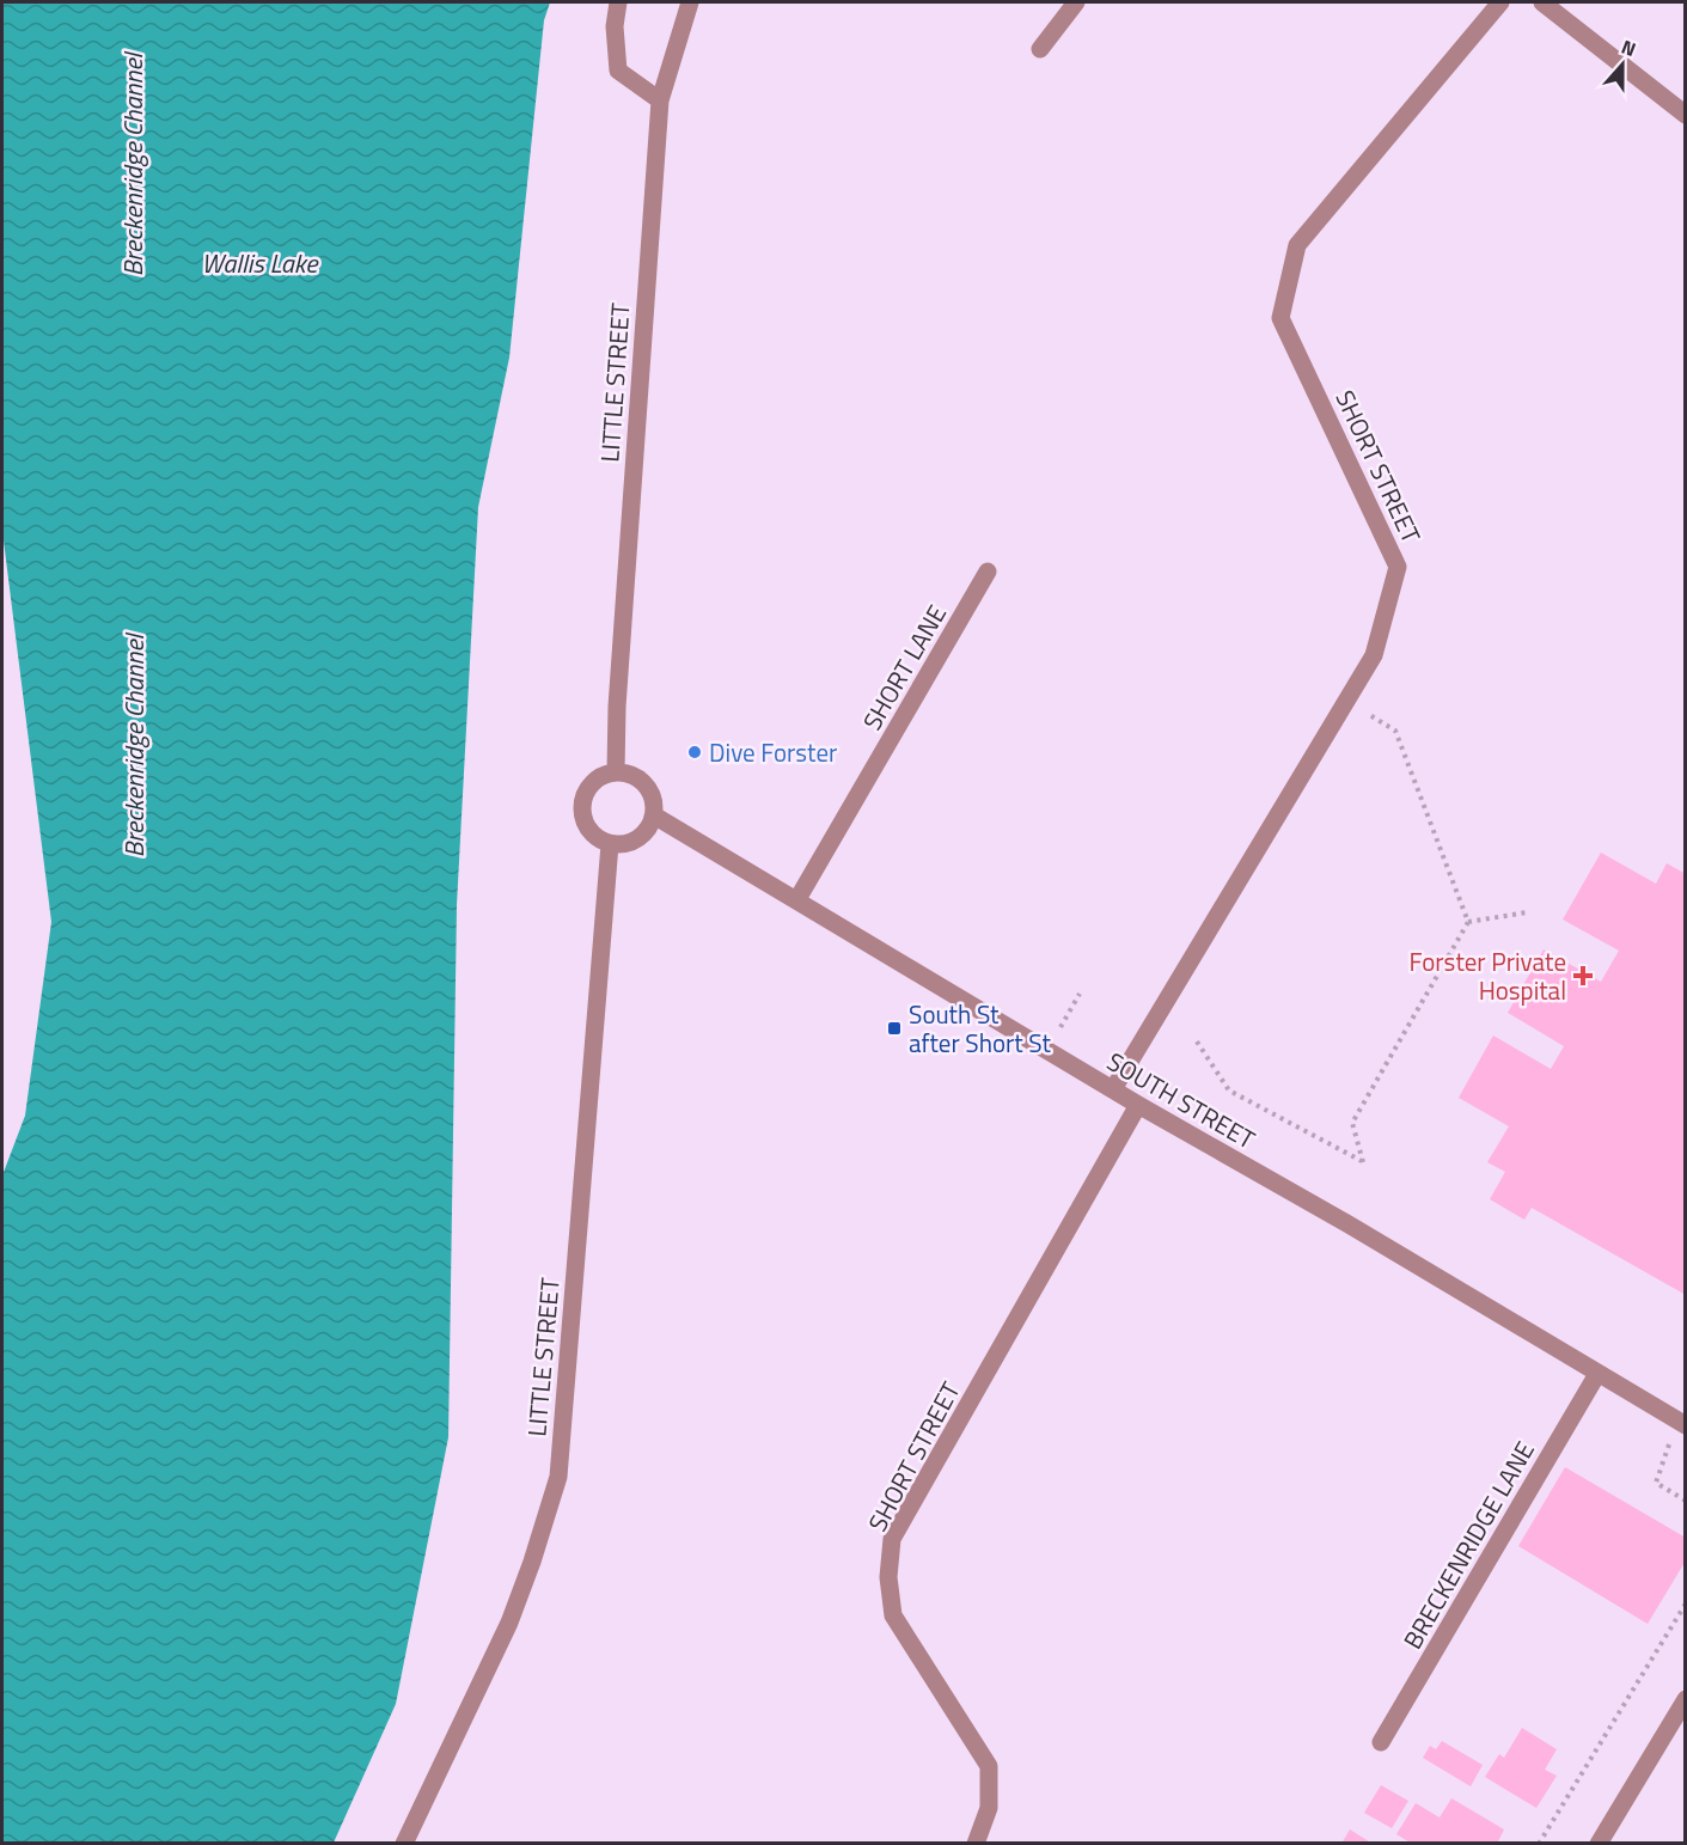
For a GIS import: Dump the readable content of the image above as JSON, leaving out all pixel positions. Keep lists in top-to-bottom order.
{
  "streets": {
    "street": [
      "LITTLE STREET",
      "SHORT STREET",
      "SHORT LANE",
      "SOUTH STREET",
      "BRECKENRIDGE LANE"
    ]
  },
  "crossings": [
    ["LITTLE STREET", "SOUTH STREET"],
    ["SHORT STREET", "SOUTH STREET"],
    ["SHORT LANE", "SOUTH STREET"],
    ["SOUTH STREET", "BRECKENRIDGE LANE"]
  ],
  "water": ["Breckenridge Channel", "Wallis Lake"],
  "places": {
    "other": ["Dive Forster"],
    "health": ["Forster Private Hospital"],
    "transit": ["South St after Short St"]
  },
  "north": "top"
}
